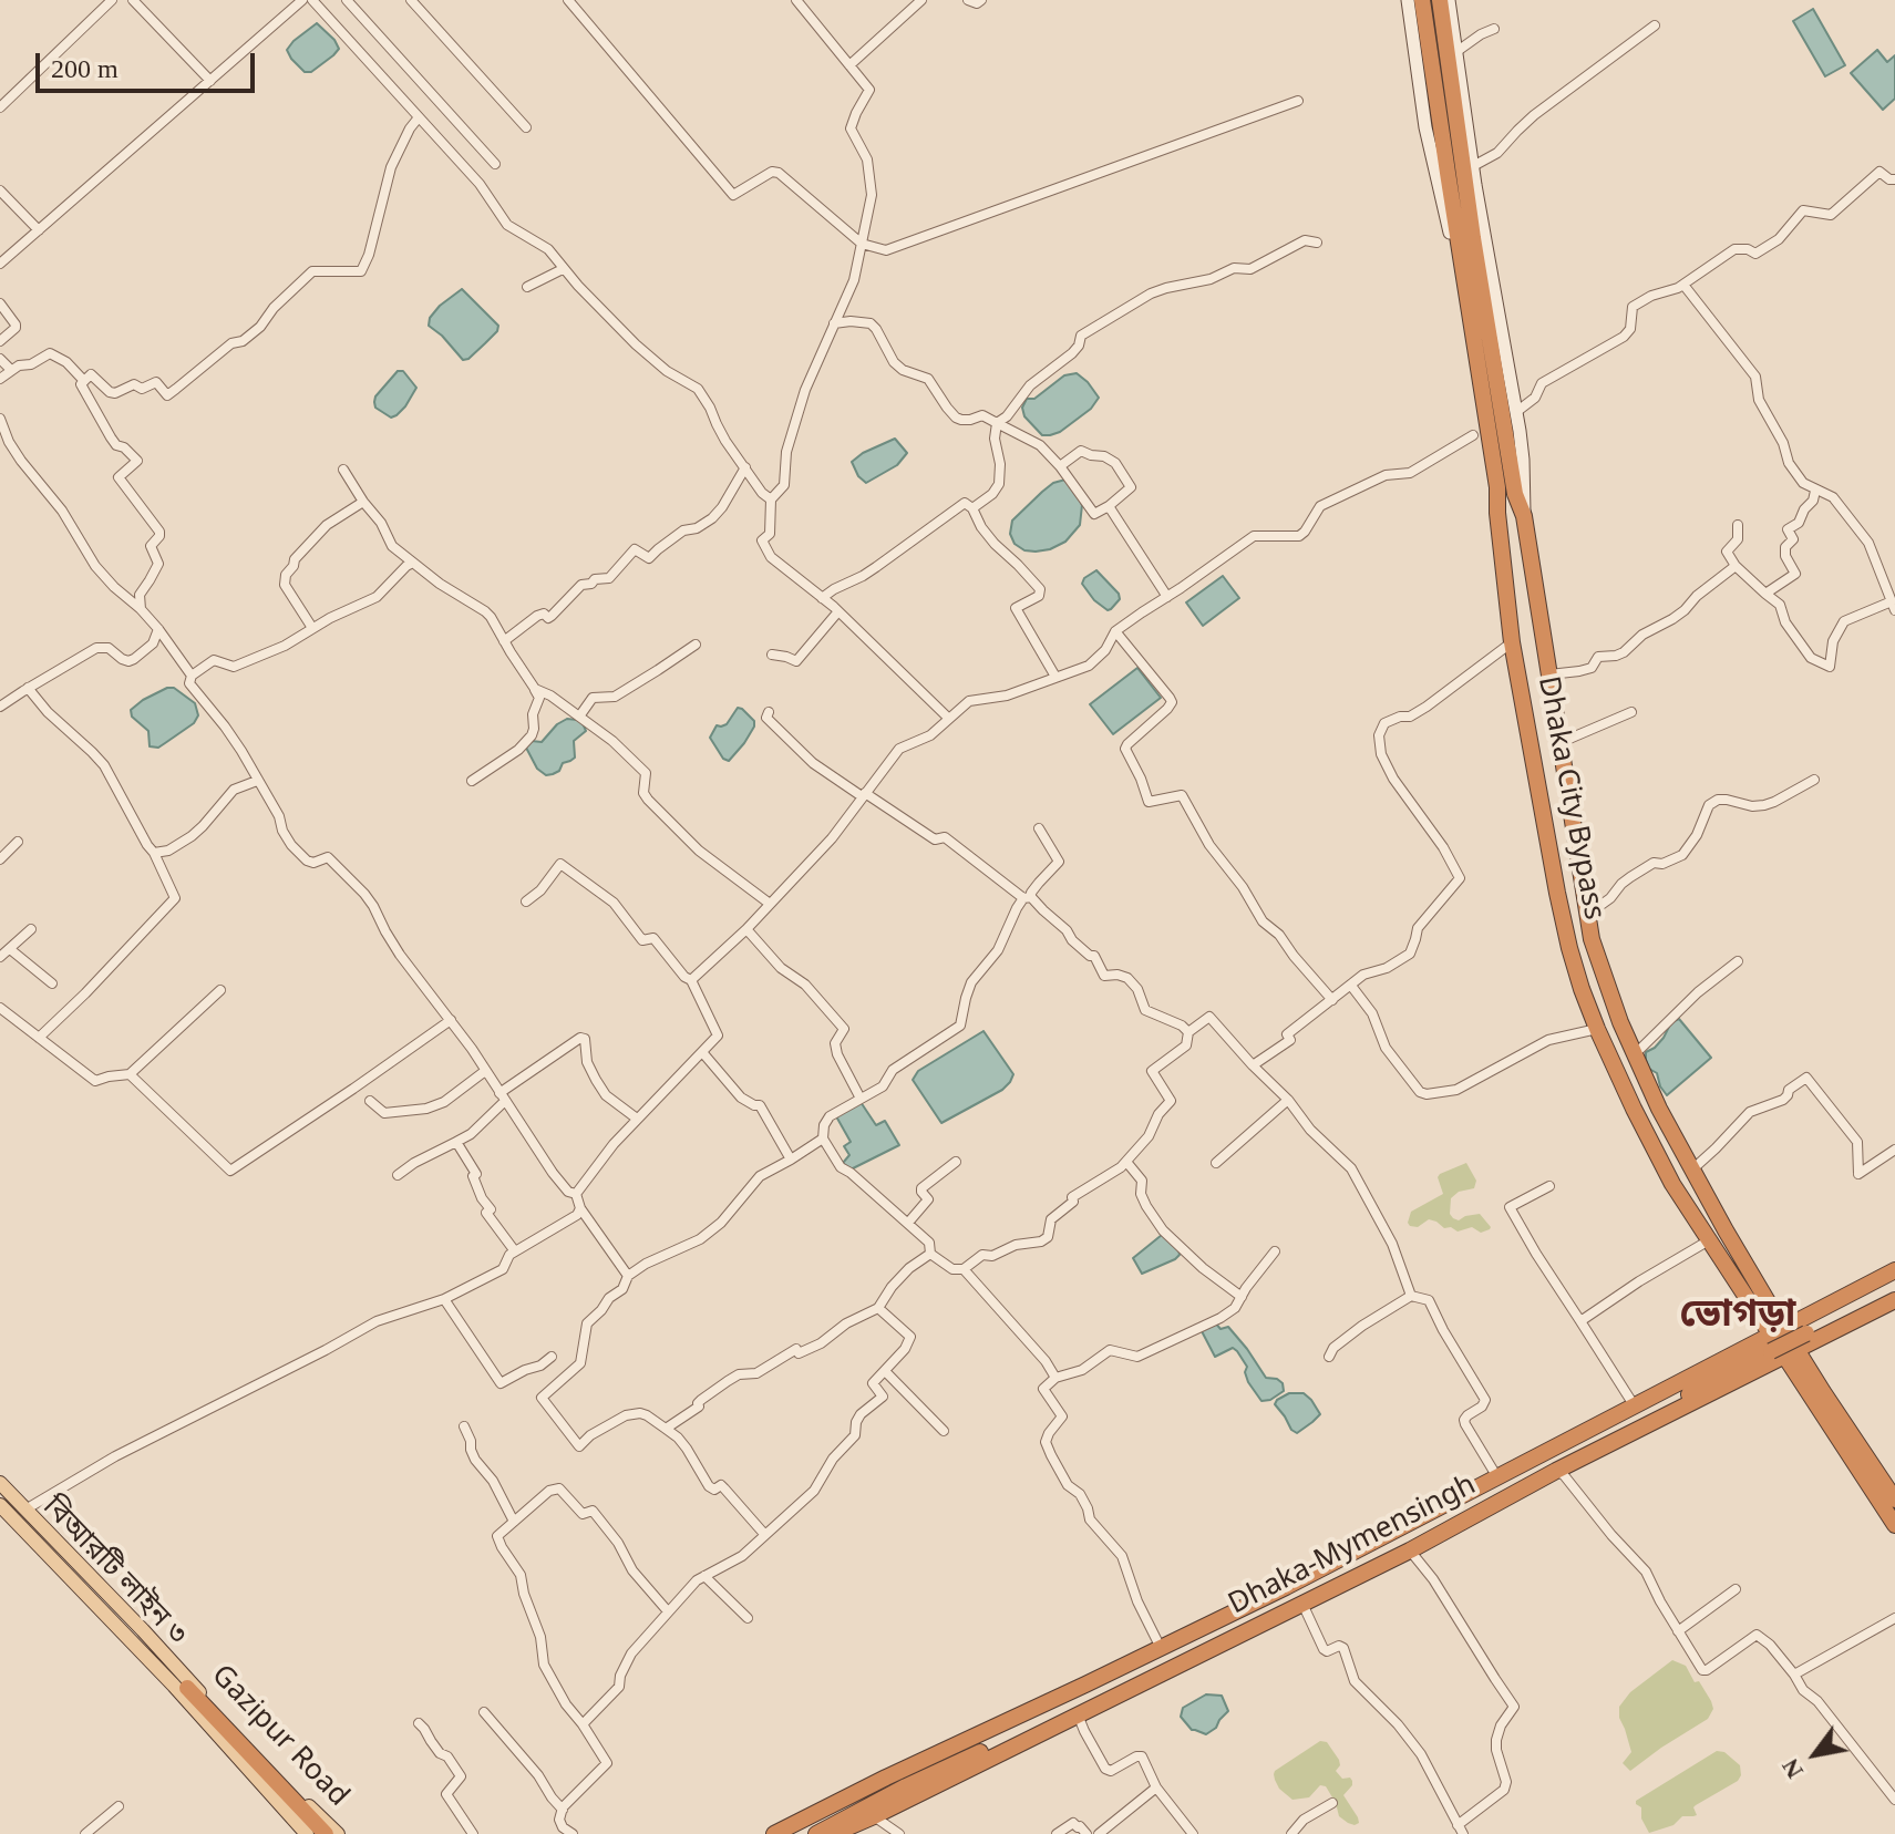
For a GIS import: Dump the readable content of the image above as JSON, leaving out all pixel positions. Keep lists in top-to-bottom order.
{
  "streets": {
    "highway": ["Dhaka City Bypass", "Dhaka-Mymensingh", "বিআরটি লাইন ৩"],
    "main road": ["Gazipur Road"]
  },
  "crossings": [
    ["Dhaka City Bypass", "Dhaka-Mymensingh"],
    ["বিআরটি লাইন ৩", "Gazipur Road"]
  ],
  "districts": ["ভোগড়া"],
  "scale_bar": "200 m",
  "north": "bottom left"
}
